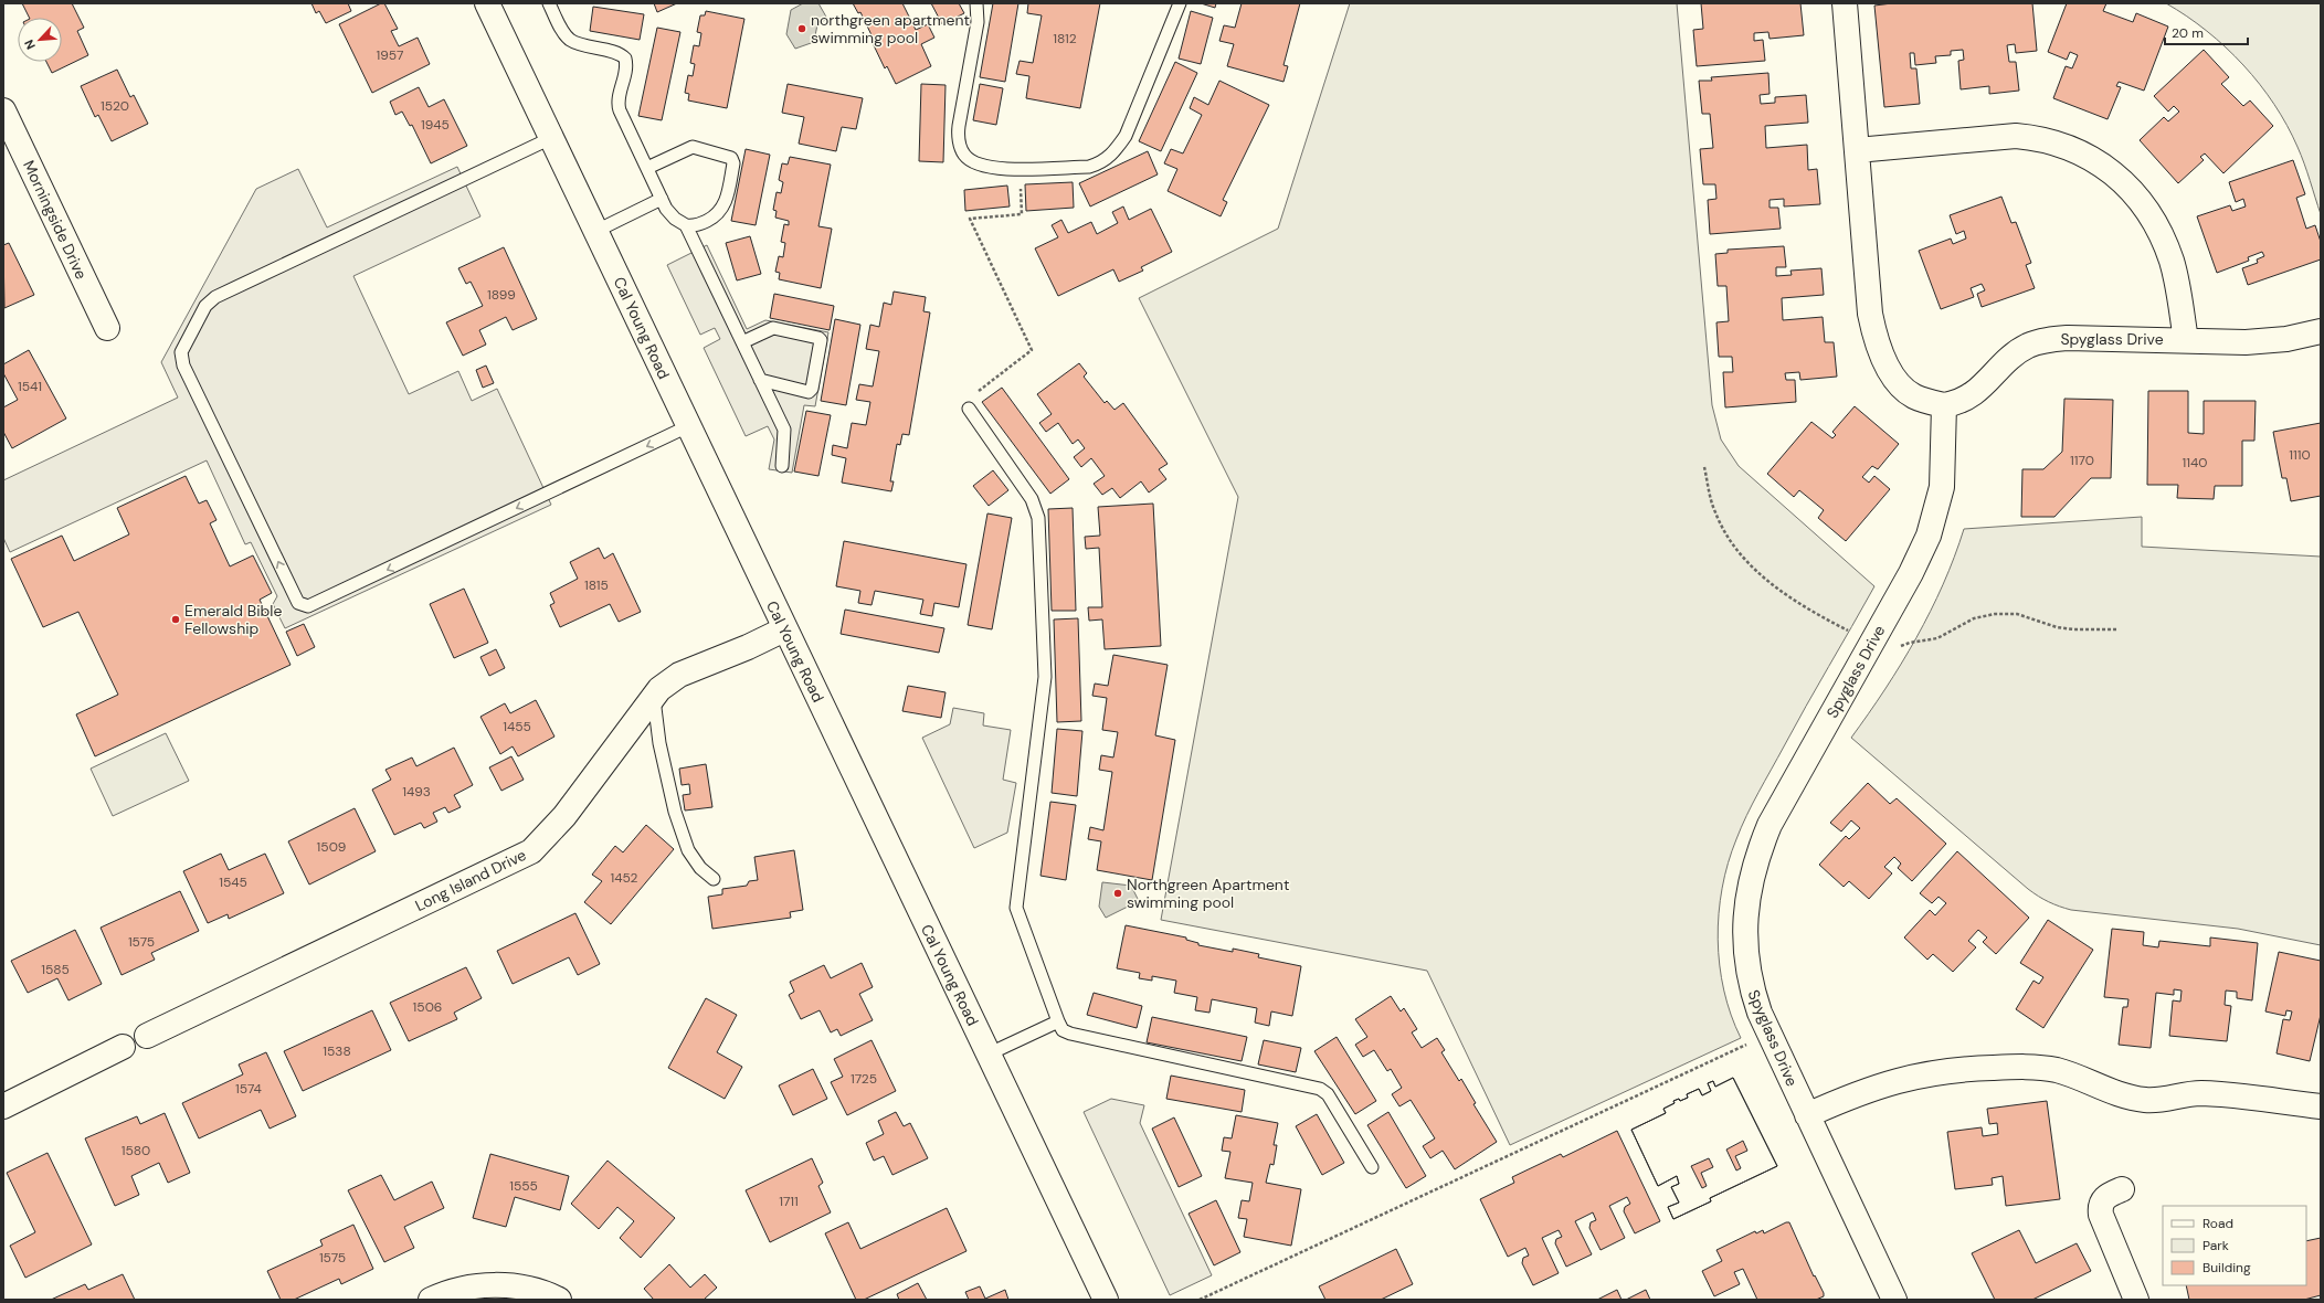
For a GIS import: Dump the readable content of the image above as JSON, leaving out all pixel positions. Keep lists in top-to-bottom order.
{
  "streets": {
    "street": [
      "Morningside Drive",
      "Cal Young Road",
      "Spyglass Drive",
      "Long Island Drive"
    ]
  },
  "crossings": [
    ["Cal Young Road", "Long Island Drive"]
  ],
  "places": ["northgreen apartment swimming pool", "Emerald Bible Fellowship", "Northgreen Apartment swimming pool"],
  "house_numbers": [
    "1812",
    "1957",
    "1520",
    "1945",
    "1899",
    "1541",
    "1110",
    "1170",
    "1140",
    "1815",
    "1455",
    "1493",
    "1509",
    "1452",
    "1545",
    "1575",
    "1585",
    "1506",
    "1538",
    "1725",
    "1574",
    "1580",
    "1555",
    "1711",
    "1575"
  ],
  "legend": ["Road", "Park", "Building"],
  "scale_bar": "20 m",
  "north": "bottom left"
}
